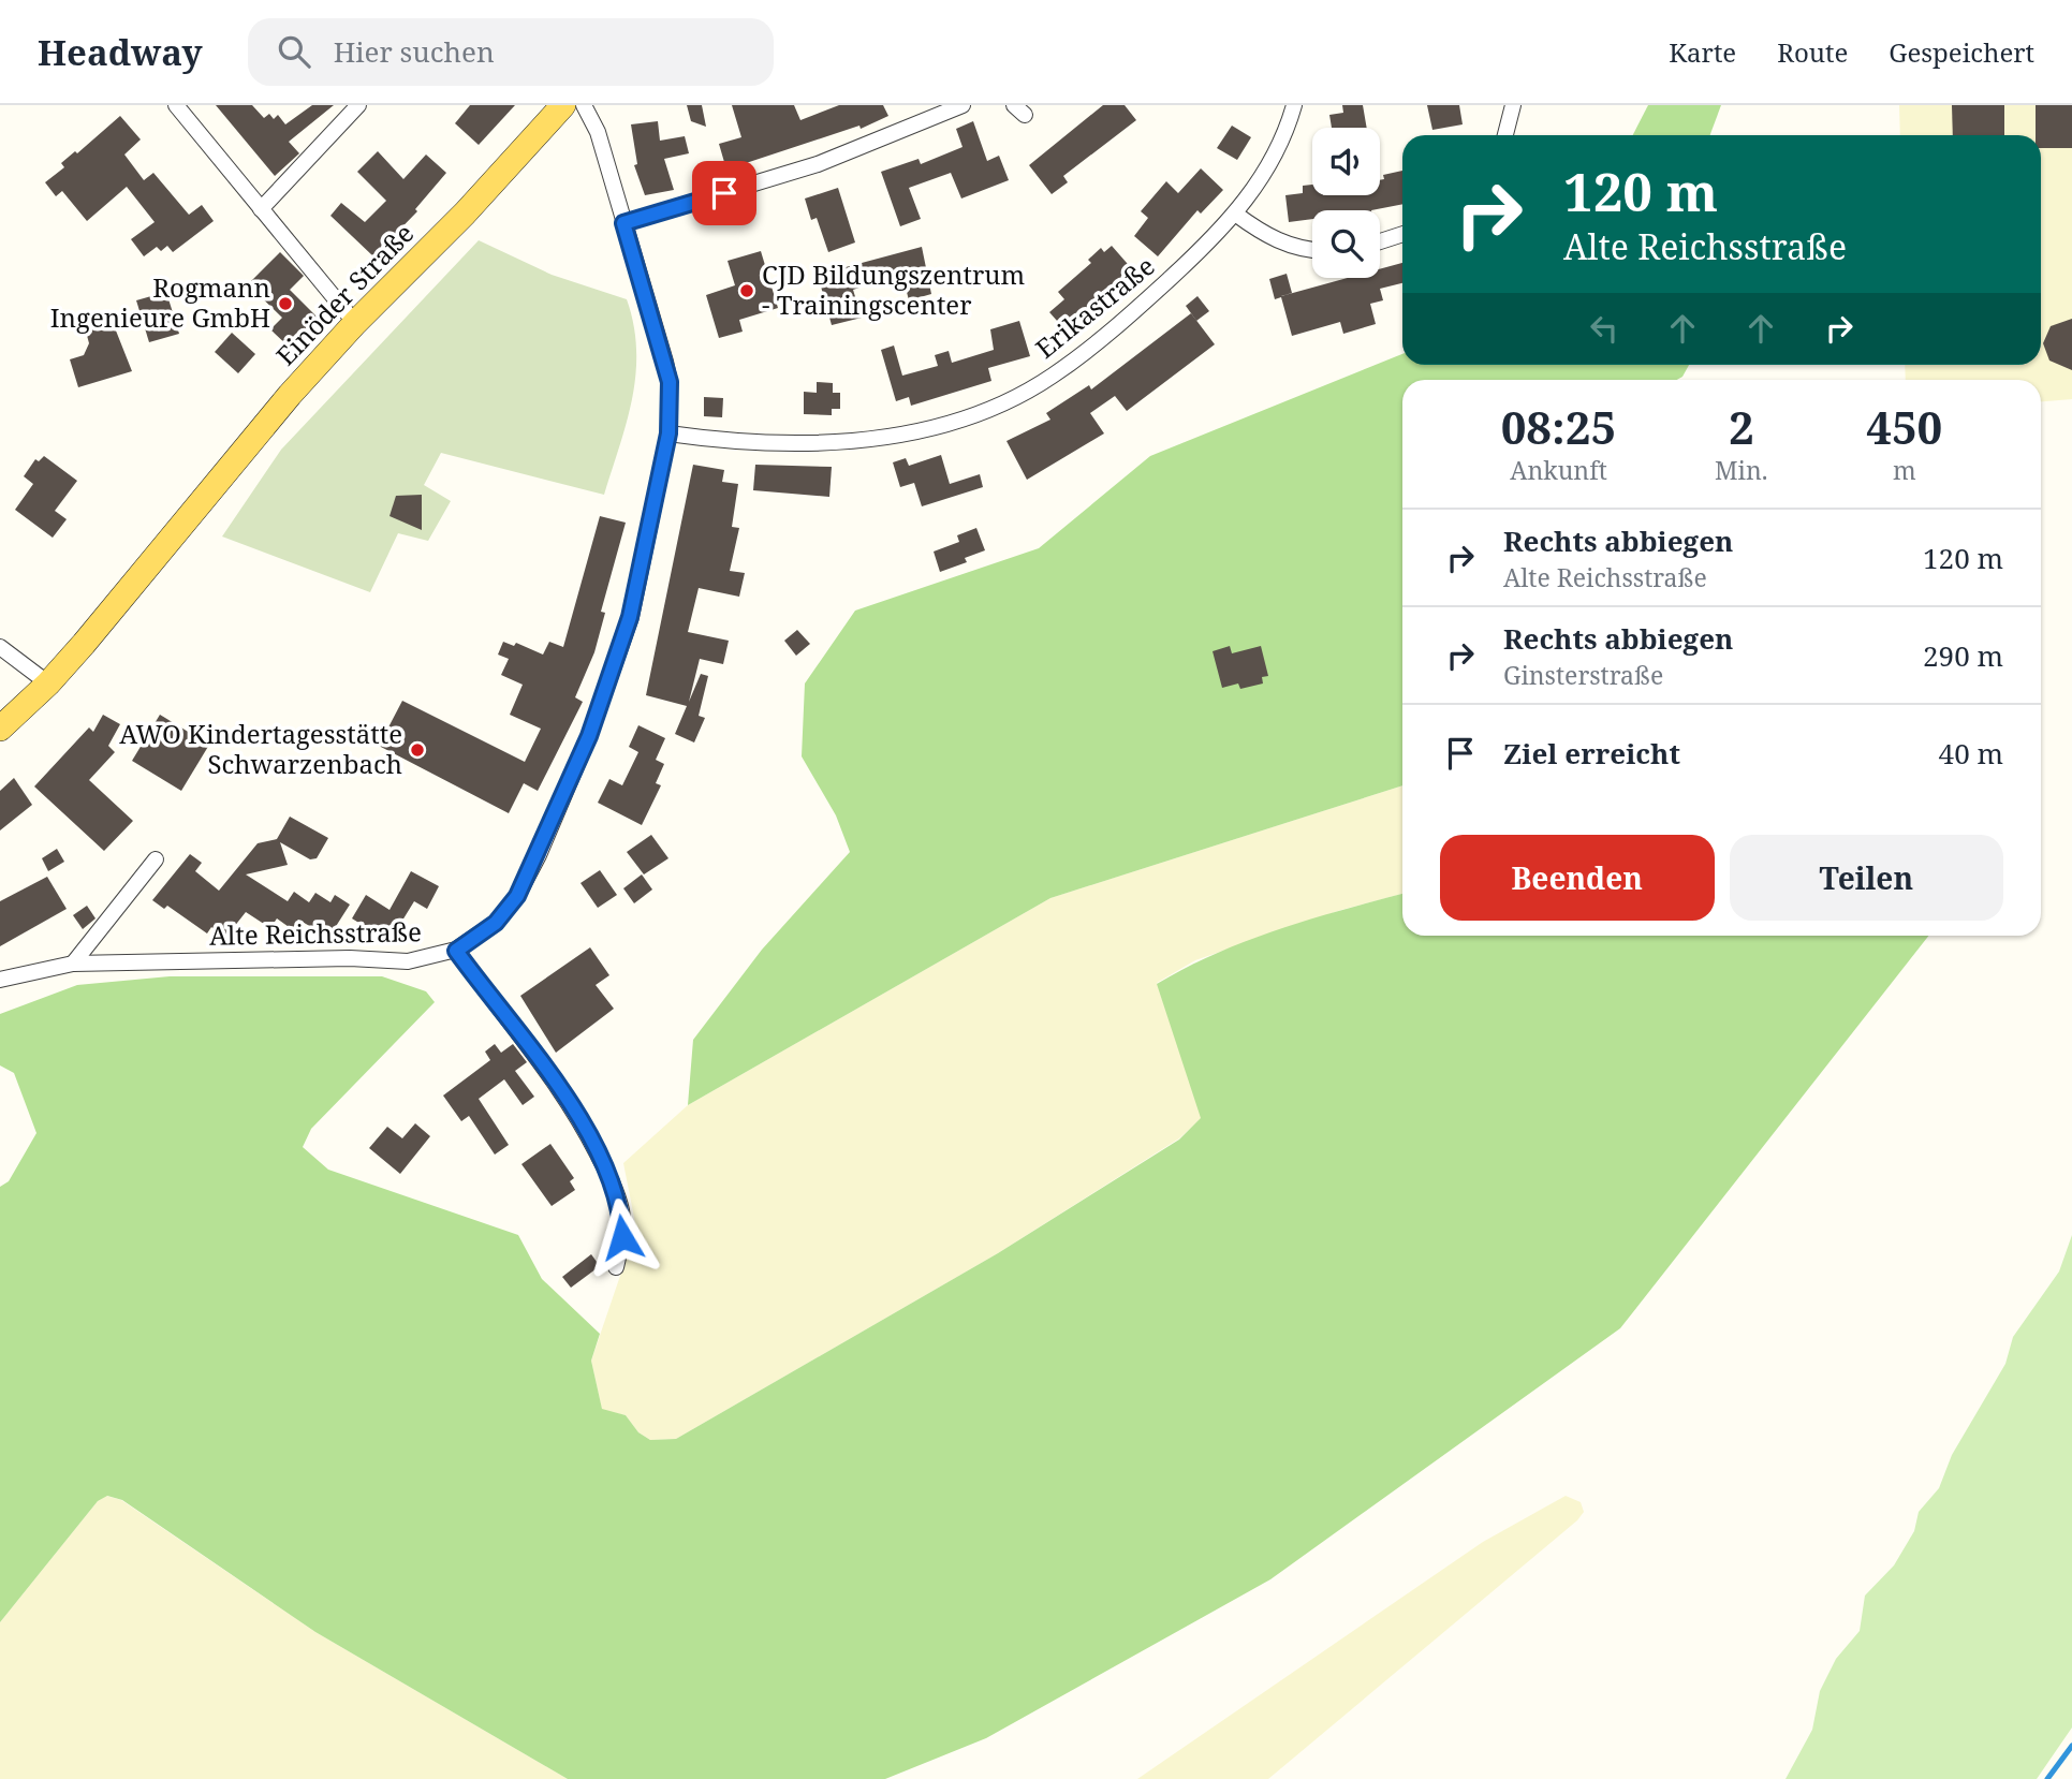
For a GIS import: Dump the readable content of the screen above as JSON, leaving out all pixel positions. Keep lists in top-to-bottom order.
{
  "streets": {
    "main road": ["Einöder Straße"],
    "street": ["Erikastraße", "Alte Reichsstraße"]
  },
  "crossings": [
    ["Erikastraße", "Alte Reichsstraße"]
  ],
  "places": ["CJD Bildungszentrum - Trainingscenter", "Rogmann Ingenieure GmbH", "AWO Kindertagesstätte Schwarzenbach"],
  "page": {
    "header": "Headway",
    "search": "Hier suchen",
    "nav": ["Karte", "Route", "Gespeichert"],
    "turn": ["120 m", "Alte Reichsstraße"],
    "eta": [
      "08:25",
      "Ankunft",
      "2",
      "Min.",
      "450",
      "m"
    ],
    "list": [
      {
        "name": "Rechts abbiegen",
        "note": "Alte Reichsstraße",
        "value": "120 m"
      },
      {
        "name": "Rechts abbiegen",
        "note": "Ginsterstraße",
        "value": "290 m"
      },
      {
        "name": "Ziel erreicht",
        "value": "40 m"
      }
    ],
    "buttons": ["Beenden", "Teilen"]
  }
}
